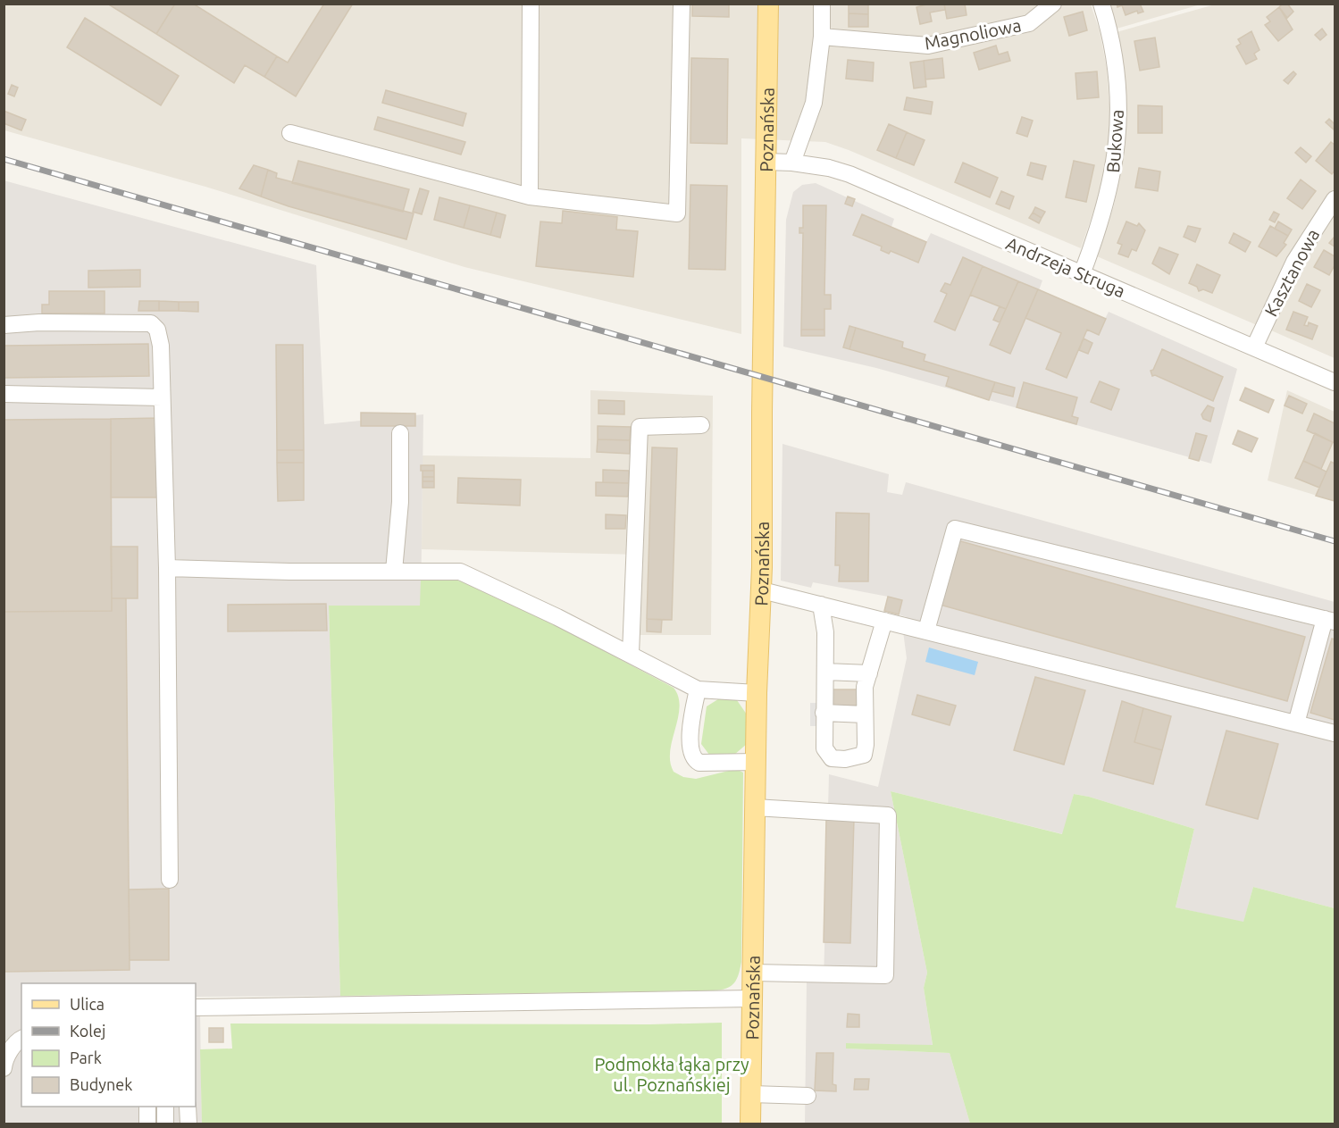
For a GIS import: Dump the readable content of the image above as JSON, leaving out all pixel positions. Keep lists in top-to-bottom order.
{
  "streets": {
    "main road": ["Poznańska"],
    "street": [
      "Magnoliowa",
      "Bukowa",
      "Andrzeja Struga",
      "Kasztanowa"
    ]
  },
  "crossings": [
    ["Poznańska", "Andrzeja Struga"],
    ["Bukowa", "Andrzeja Struga"],
    ["Andrzeja Struga", "Kasztanowa"]
  ],
  "parks": ["Podmokła łąka przy ul. Poznańskiej"],
  "legend": [
    "Ulica",
    "Kolej",
    "Park",
    "Budynek"
  ]
}
